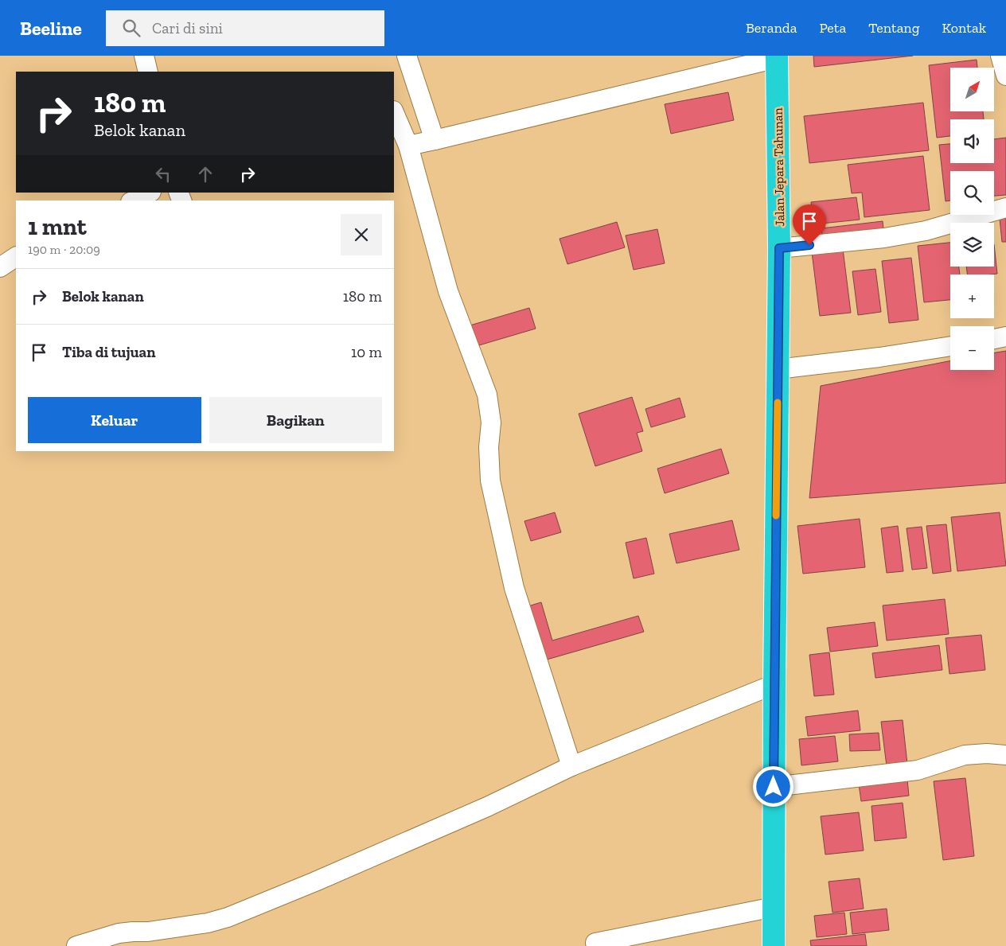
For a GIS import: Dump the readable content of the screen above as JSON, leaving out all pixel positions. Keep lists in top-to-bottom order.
{
  "streets": {
    "highway": ["Jalan Jepara Tahunan"]
  },
  "north": "top right",
  "page": {
    "header": "Beeline",
    "search": "Cari di sini",
    "nav": [
      "Beranda",
      "Peta",
      "Tentang",
      "Kontak"
    ],
    "map_buttons": ["+", "−"],
    "turn": ["180 m", "Belok kanan"],
    "heading": ["1 mnt", "190 m · 20:09"],
    "list": [
      {
        "name": "Belok kanan",
        "value": "180 m"
      },
      {
        "name": "Tiba di tujuan",
        "value": "10 m"
      }
    ],
    "buttons": ["Keluar", "Bagikan"]
  }
}
